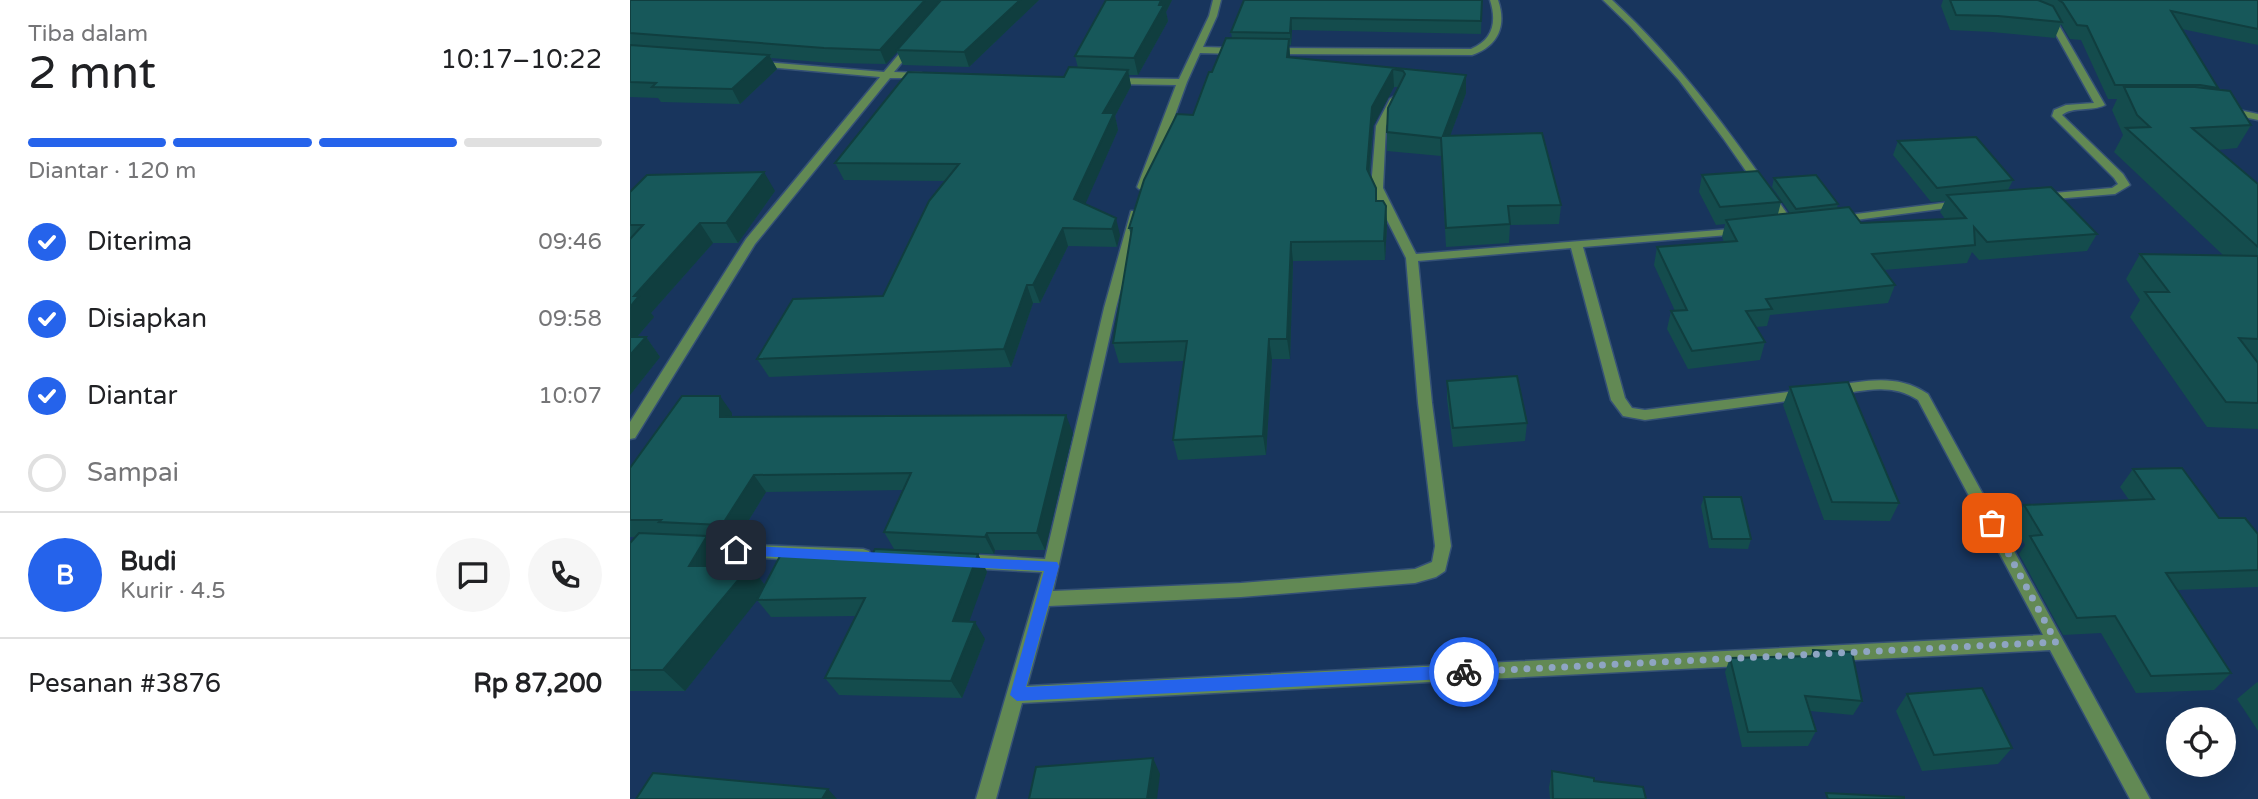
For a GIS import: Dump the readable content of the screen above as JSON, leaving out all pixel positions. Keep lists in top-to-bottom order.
{
  "page": {
    "heading": ["2 mnt", "Tiba dalam", "10:17–10:22"],
    "panel": [
      "Budi",
      "Kurir · 4.5",
      "Pesanan #3876",
      "Rp 87,200"
    ],
    "bar": "Diantar · 120 m",
    "list": [
      ["Diterima", "09:46"],
      ["Disiapkan", "09:58"],
      ["Diantar", "10:07"],
      "Sampai"
    ],
    "round": "B"
  }
}
